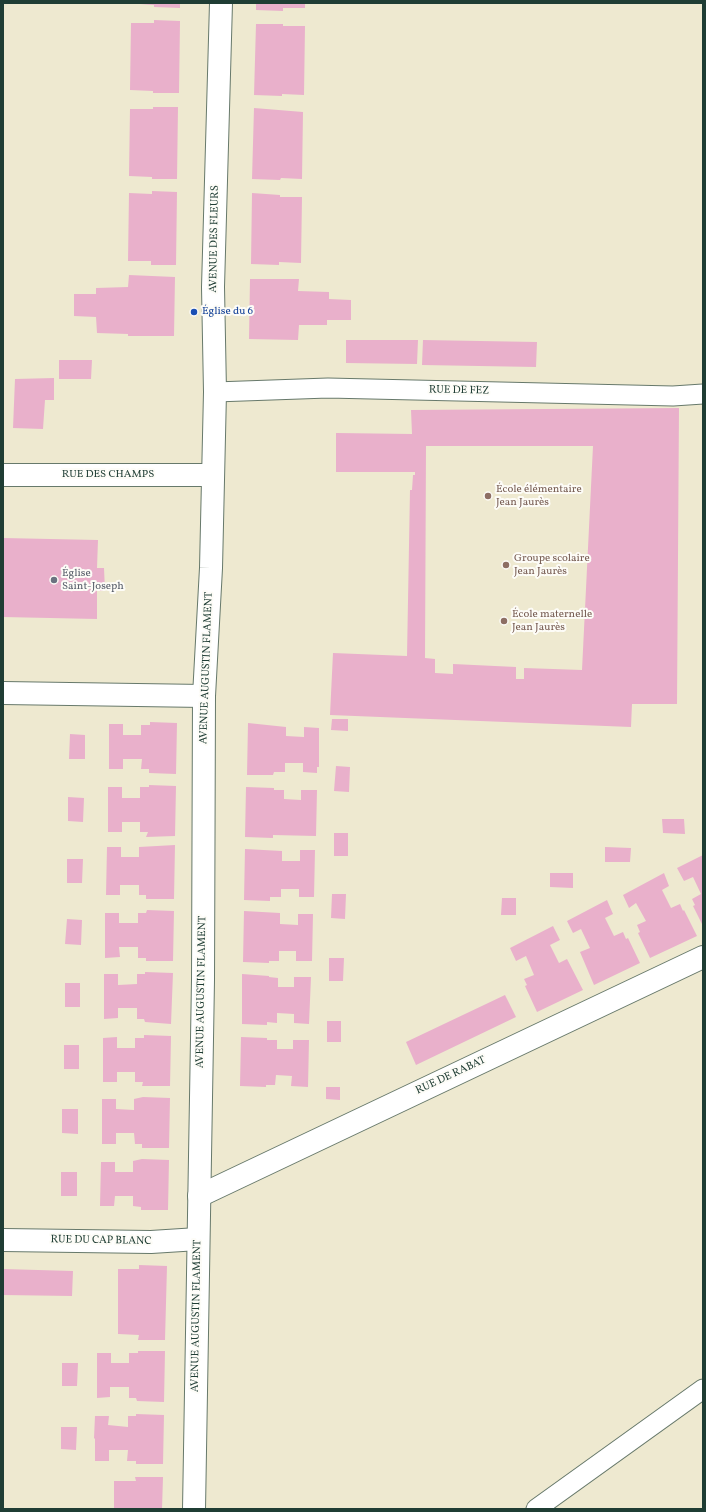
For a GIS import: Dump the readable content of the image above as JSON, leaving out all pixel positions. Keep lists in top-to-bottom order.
{
  "streets": {
    "street": [
      "AVENUE DES FLEURS",
      "RUE DES CHAMPS",
      "AVENUE AUGUSTIN FLAMENT",
      "RUE DE RABAT",
      "RUE DU CAP BLANC"
    ],
    "lane": ["RUE DE FEZ"]
  },
  "crossings": [
    ["AVENUE DES FLEURS", "RUE DE FEZ"],
    ["AVENUE DES FLEURS", "RUE DES CHAMPS"],
    ["AVENUE DES FLEURS", "AVENUE AUGUSTIN FLAMENT"],
    ["RUE DES CHAMPS", "AVENUE AUGUSTIN FLAMENT"],
    ["AVENUE AUGUSTIN FLAMENT", "RUE DE RABAT"],
    ["AVENUE AUGUSTIN FLAMENT", "RUE DU CAP BLANC"]
  ],
  "places": [
    "Église du 6",
    "École élémentaire Jean Jaurès",
    "Groupe scolaire Jean Jaurès",
    "Église Saint-Joseph",
    "École maternelle Jean Jaurès"
  ]
}
